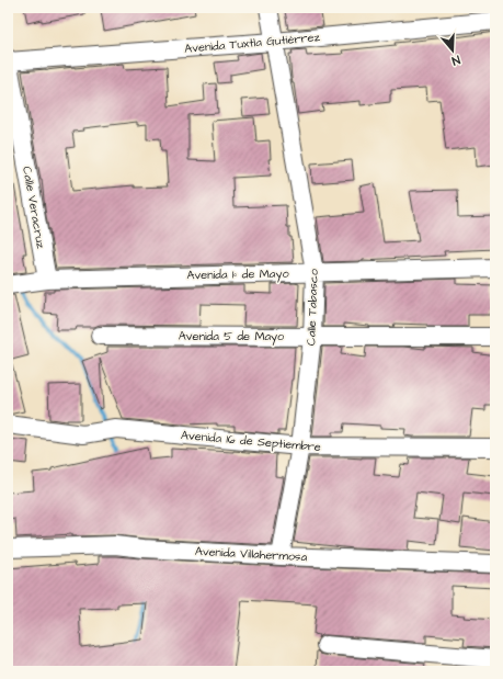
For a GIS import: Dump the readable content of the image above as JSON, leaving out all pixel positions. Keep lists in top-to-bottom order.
{
  "streets": {
    "street": [
      "Avenida Tuxtla Gutiérrez",
      "Calle Veracruz",
      "Avenida 1º de Mayo",
      "Calle Tabasco",
      "Avenida 5 de Mayo",
      "Avenida 16 de Septiembre",
      "Avenida Villahermosa"
    ]
  },
  "crossings": [
    ["Avenida Tuxtla Gutiérrez", "Calle Veracruz"],
    ["Avenida Tuxtla Gutiérrez", "Calle Tabasco"],
    ["Calle Veracruz", "Avenida 1º de Mayo"],
    ["Avenida 1º de Mayo", "Calle Tabasco"],
    ["Calle Tabasco", "Avenida 5 de Mayo"],
    ["Calle Tabasco", "Avenida 16 de Septiembre"],
    ["Calle Tabasco", "Avenida Villahermosa"]
  ],
  "north": "bottom"
}
